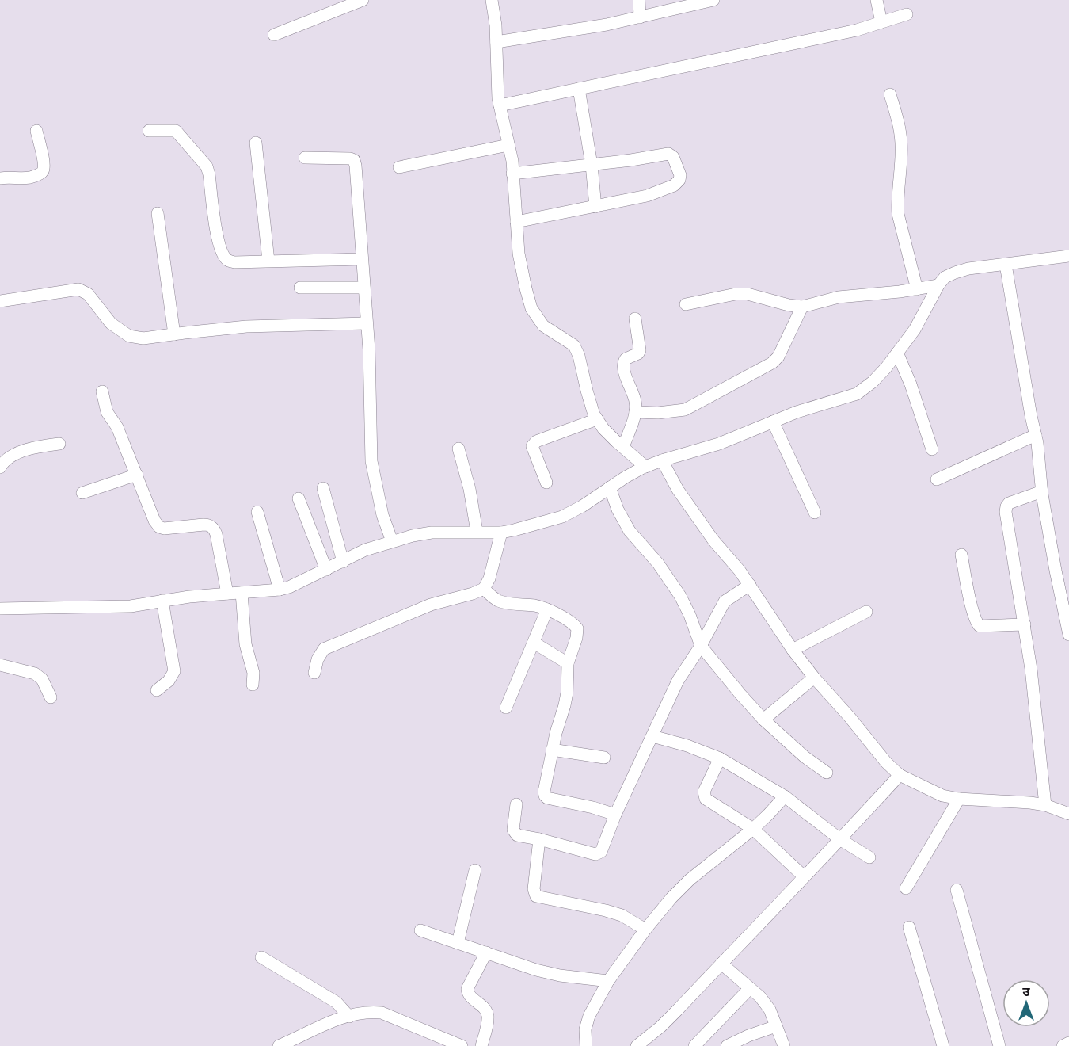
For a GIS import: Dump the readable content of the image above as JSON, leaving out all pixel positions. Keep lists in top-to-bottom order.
{
  "north": "top"
}
